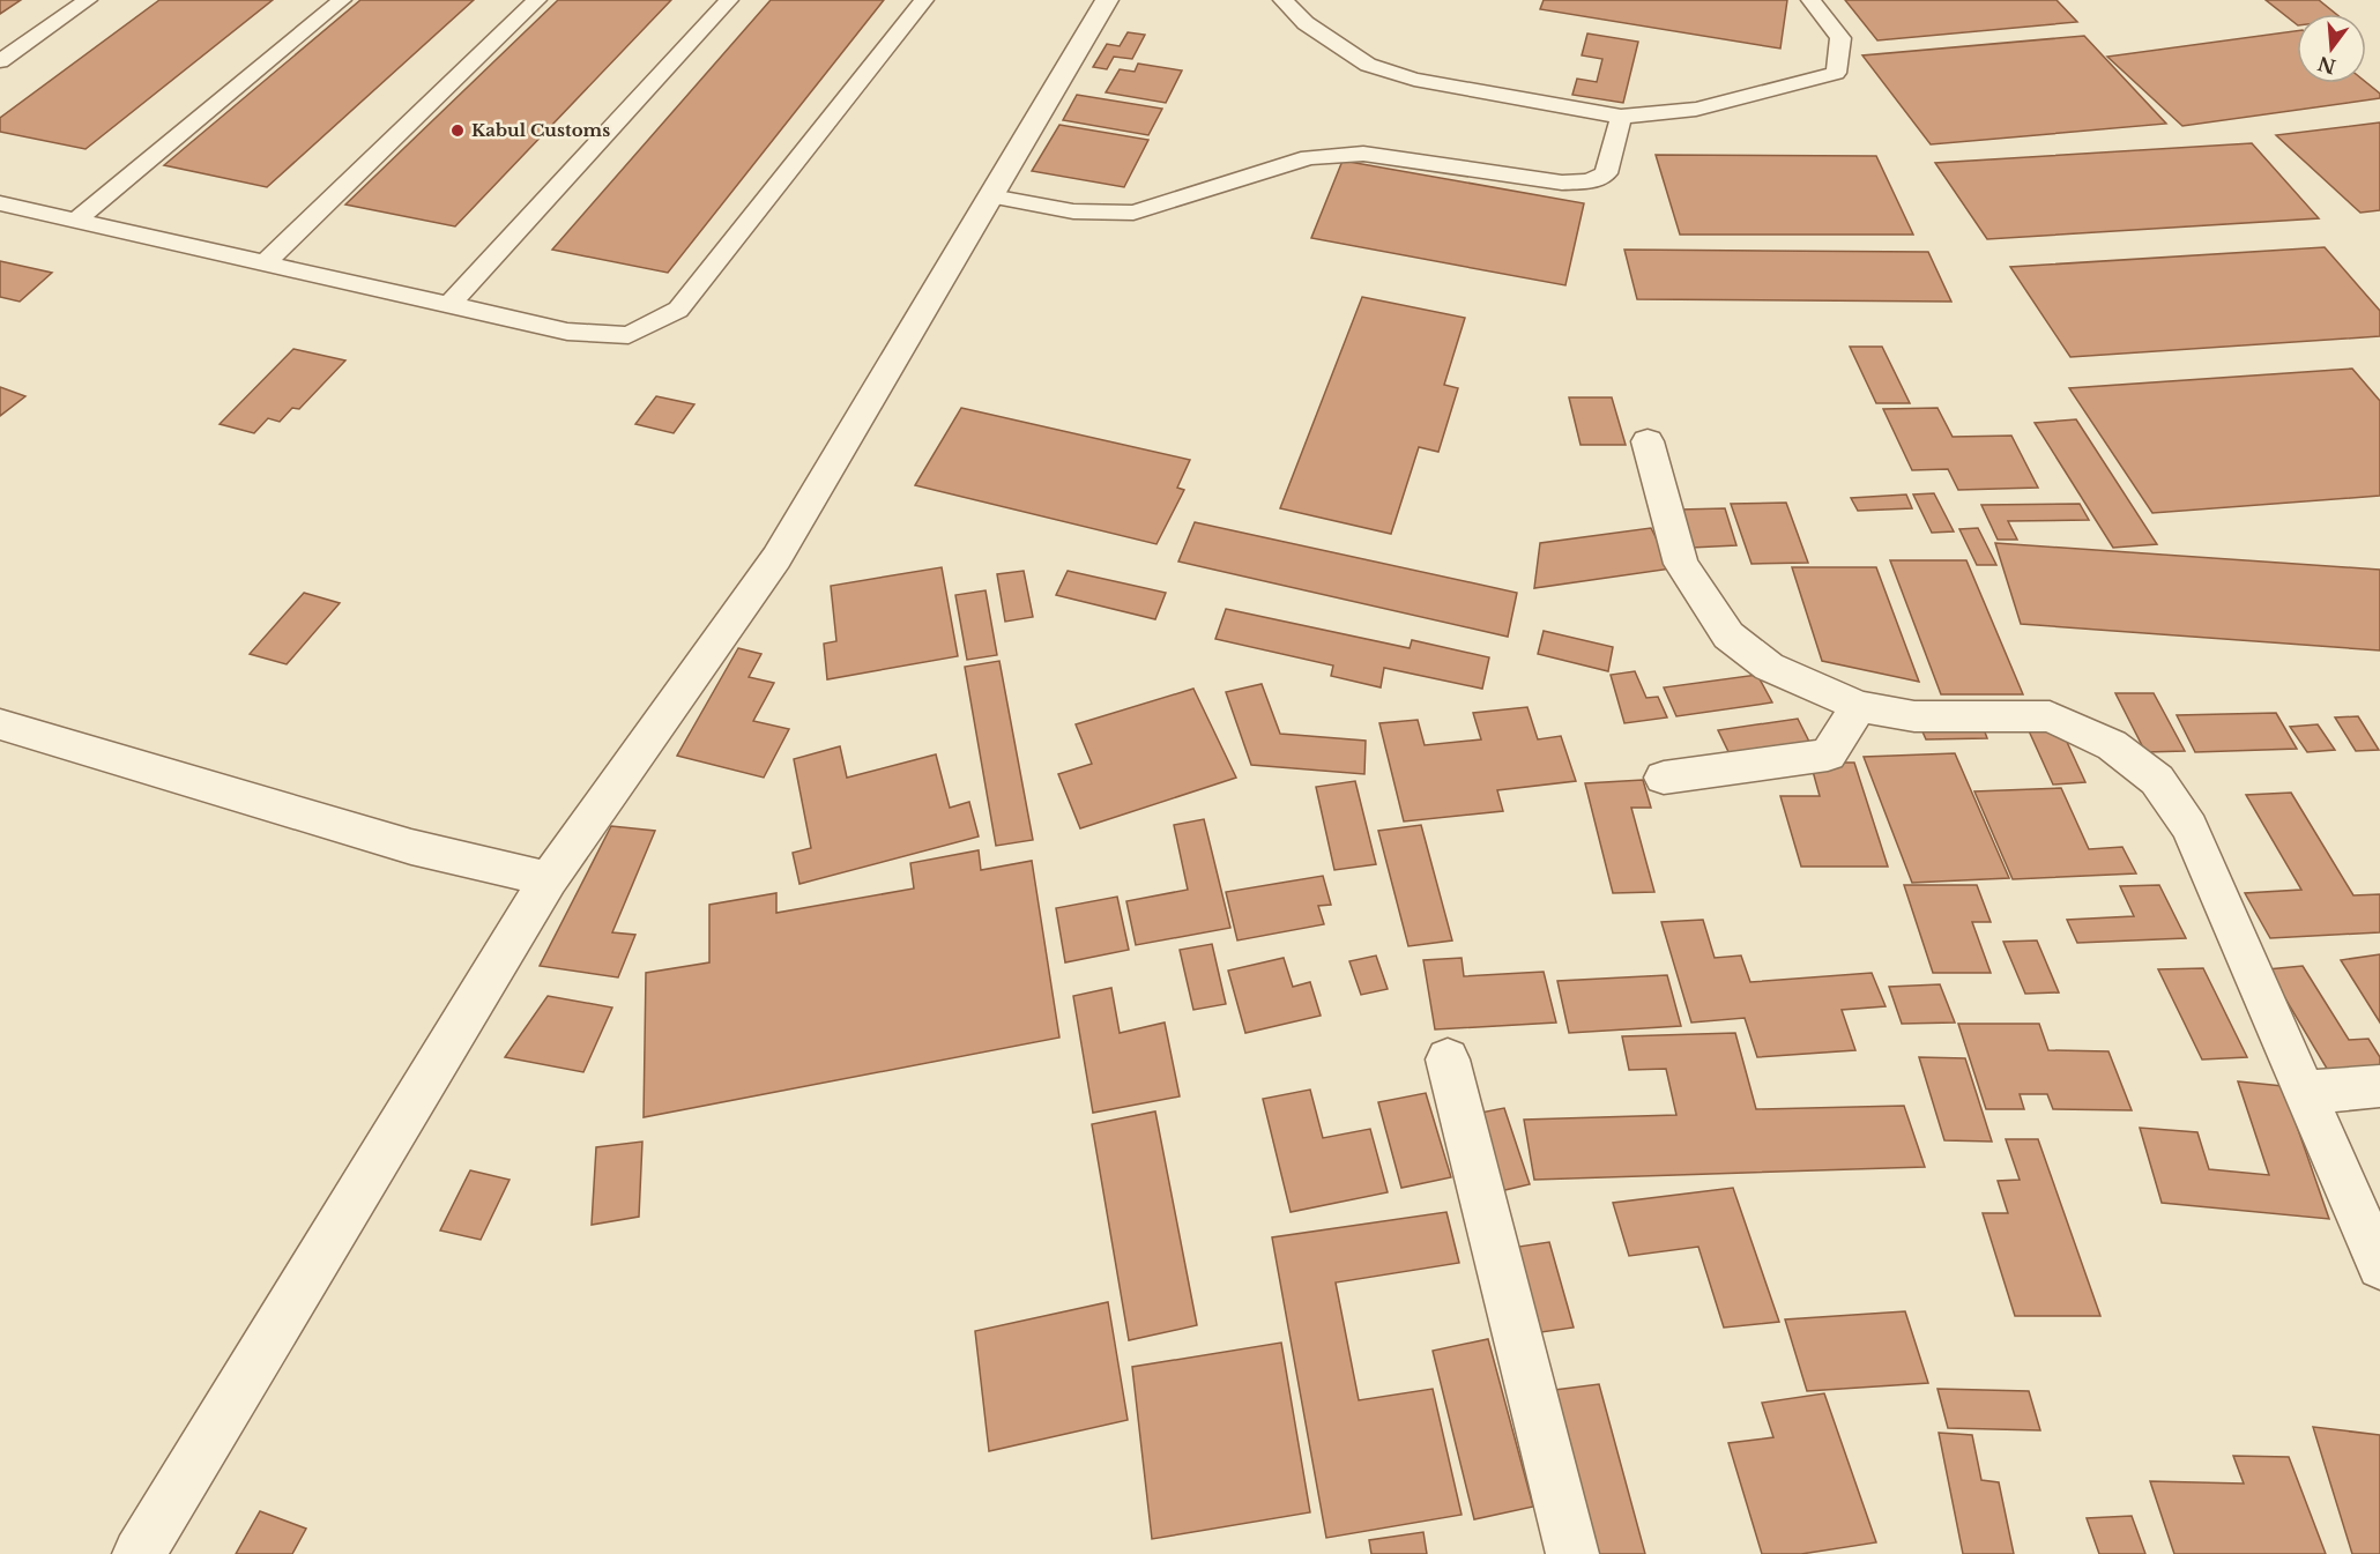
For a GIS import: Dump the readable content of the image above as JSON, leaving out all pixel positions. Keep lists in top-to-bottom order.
{
  "places": ["Kabul Customs"],
  "north": "bottom"
}
